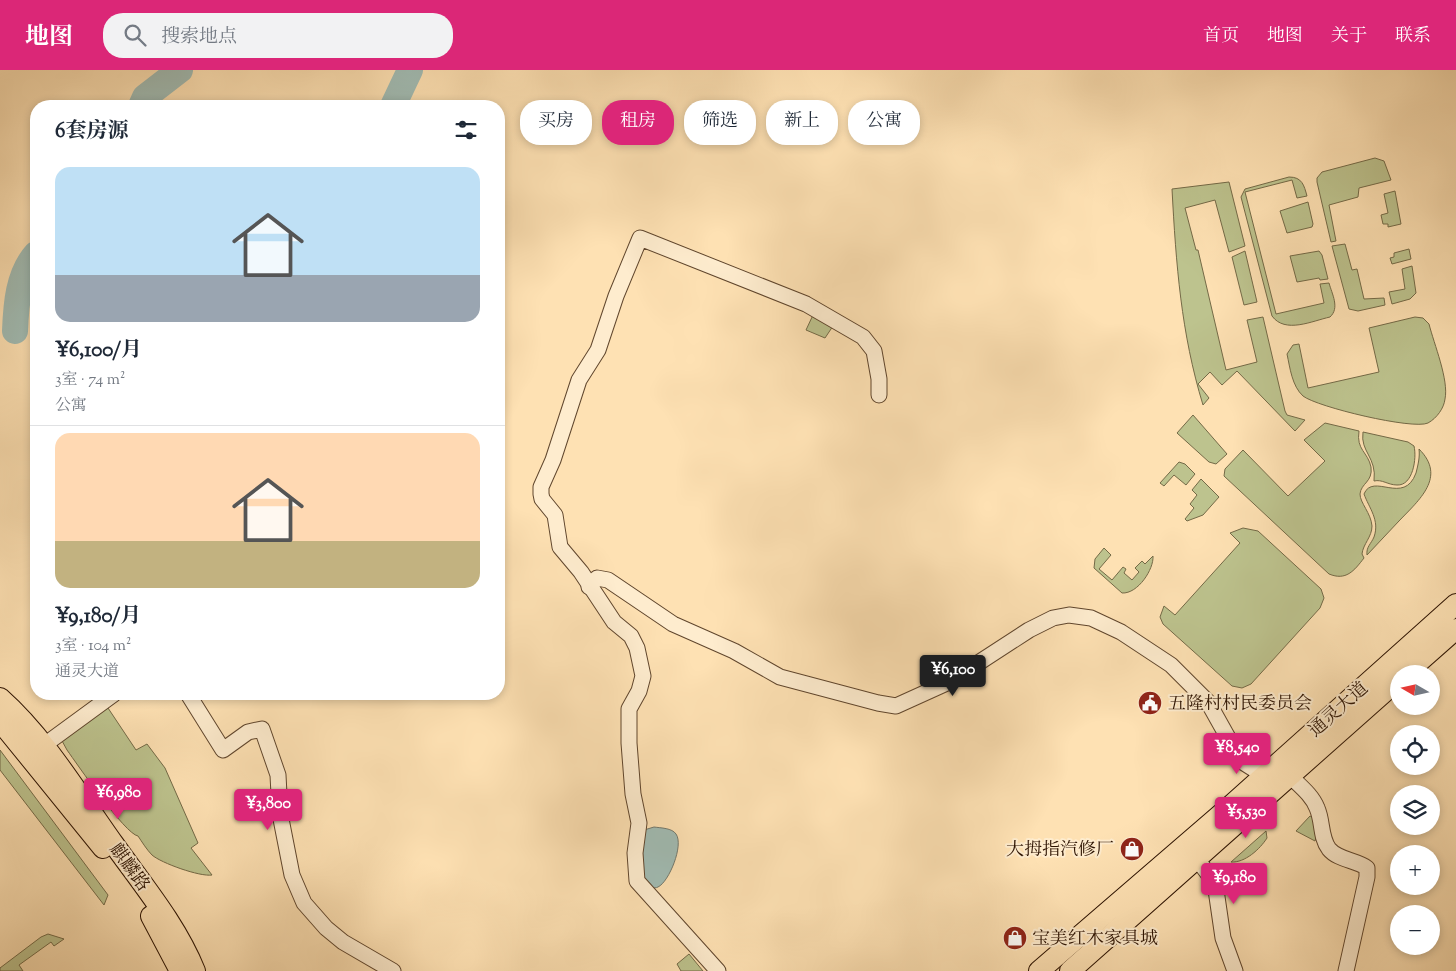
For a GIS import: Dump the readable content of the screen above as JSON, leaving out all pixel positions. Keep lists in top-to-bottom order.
{
  "streets": {
    "main road": ["通灵大道", "麒麟路"]
  },
  "places": {
    "public building": ["五隆村村民委员会"],
    "shop": ["大拇指汽修厂", "宝美红木家具城"]
  },
  "north": "left",
  "page": {
    "header": "地图",
    "search": "搜索地点",
    "nav": [
      "首页",
      "地图",
      "关于",
      "联系"
    ],
    "chip": [
      "买房",
      "租房",
      "筛选",
      "新上",
      "公寓"
    ],
    "heading": "6套房源",
    "list": [
      {
        "name": "¥6,100/月",
        "note": "3室 · 74 m² · 公寓"
      },
      {
        "name": "¥9,180/月",
        "note": "3室 · 104 m² · 通灵大道"
      }
    ],
    "price": [
      "¥6,100",
      "¥8,540",
      "¥6,980",
      "¥3,800",
      "¥5,530",
      "¥9,180"
    ],
    "map_buttons": ["+", "−"]
  }
}
